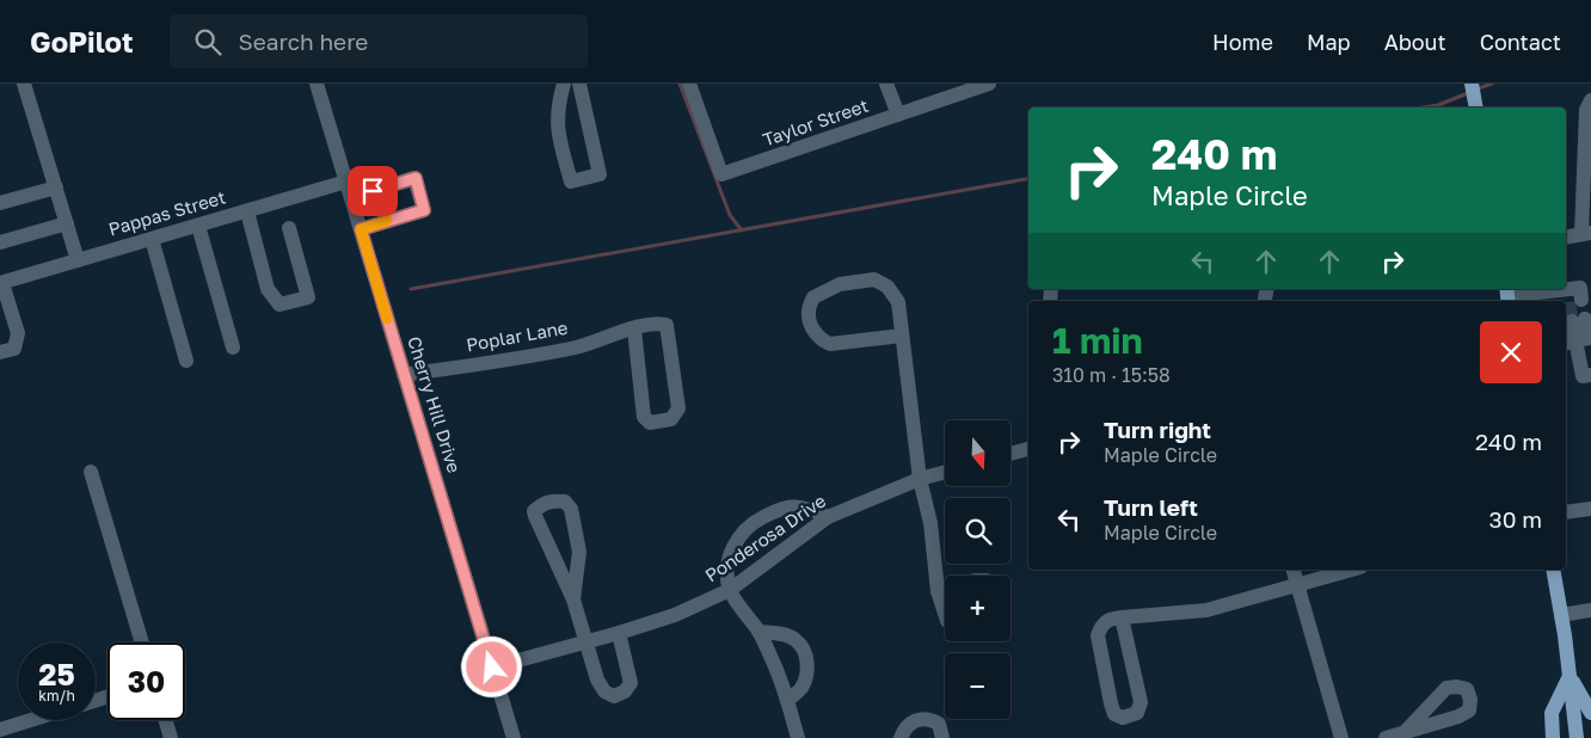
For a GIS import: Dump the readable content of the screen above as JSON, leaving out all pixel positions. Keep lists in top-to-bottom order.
{
  "streets": {
    "street": [
      "Taylor Street",
      "Pappas Street",
      "Poplar Lane",
      "Cherry Hill Drive",
      "Ponderosa Drive"
    ]
  },
  "crossings": [
    ["Pappas Street", "Cherry Hill Drive"],
    ["Poplar Lane", "Cherry Hill Drive"],
    ["Cherry Hill Drive", "Ponderosa Drive"]
  ],
  "north": "bottom",
  "page": {
    "header": "GoPilot",
    "search": "Search here",
    "nav": [
      "Home",
      "Map",
      "About",
      "Contact"
    ],
    "turn": ["240 m", "Maple Circle"],
    "heading": ["1 min", "310 m · 15:58"],
    "list": [
      {
        "name": "Turn right",
        "note": "Maple Circle",
        "value": "240 m"
      },
      {
        "name": "Turn left",
        "note": "Maple Circle",
        "value": "30 m"
      }
    ],
    "map_buttons": ["+", "−"],
    "speed": "25 km/h",
    "limit": "30"
  }
}
